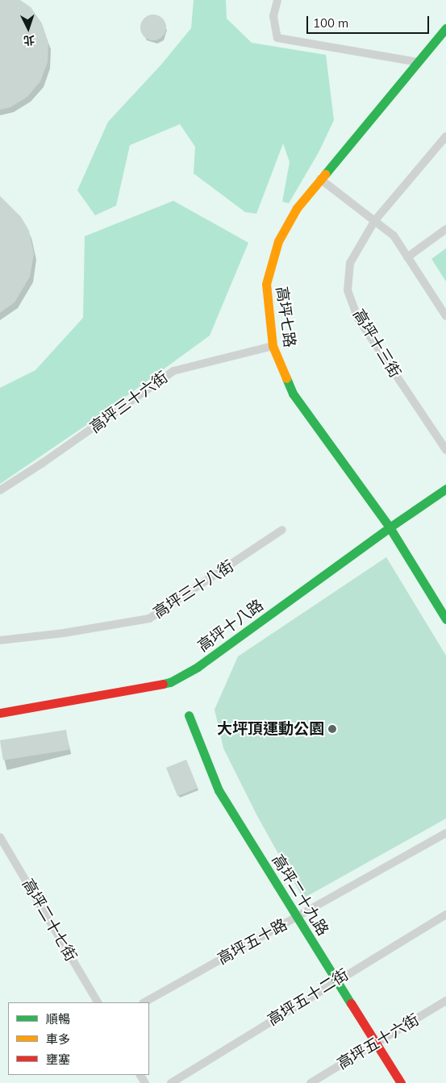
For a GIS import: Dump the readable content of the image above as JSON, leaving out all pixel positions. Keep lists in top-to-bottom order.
{
  "streets": {
    "street": [
      "高坪七路",
      "高坪十三街",
      "高坪三十六街",
      "高坪三十八街",
      "高坪十八路",
      "高坪二十九路",
      "高坪二十七街",
      "高坪五十路",
      "高坪五十二街",
      "高坪五十六街"
    ]
  },
  "crossings": [
    ["高坪七路", "高坪三十六街"],
    ["高坪七路", "高坪十八路"],
    ["高坪二十九路", "高坪五十路"],
    ["高坪二十九路", "高坪五十二街"],
    ["高坪二十九路", "高坪五十六街"]
  ],
  "places": ["大坪頂運動公園"],
  "legend": ["順暢", "車多", "壅塞"],
  "scale_bar": "100 m",
  "north": "bottom"
}
